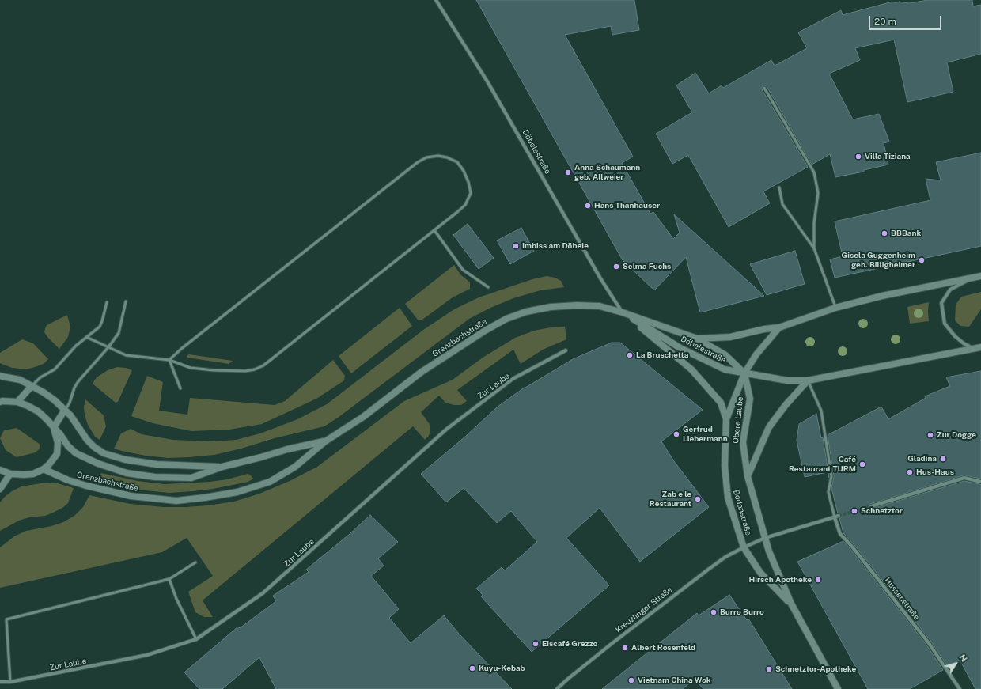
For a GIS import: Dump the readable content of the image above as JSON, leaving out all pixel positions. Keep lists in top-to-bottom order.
{
  "streets": {
    "main road": [
      "Döbelestraße",
      "Grenzbachstraße",
      "Obere Laube",
      "Bodanstraße"
    ],
    "street": ["Zur Laube", "Hussenstraße", "Kreuzlinger Straße"]
  },
  "crossings": [
    ["Döbelestraße", "Grenzbachstraße"],
    ["Döbelestraße", "Obere Laube"],
    ["Döbelestraße", "Bodanstraße"],
    ["Obere Laube", "Bodanstraße"],
    ["Bodanstraße", "Kreuzlinger Straße"]
  ],
  "places": [
    "Villa Tiziana",
    "Anna Schaumann geb. Allweier",
    "Hans Thanhauser",
    "BBBank",
    "Imbiss am Döbele",
    "Gisela Guggenheim geb. Billigheimer",
    "Selma Fuchs",
    "La Bruschetta",
    "Gertrud Liebermann",
    "Zur Dogge",
    "Gladina",
    "Café Restaurant TURM",
    "Hus-Haus",
    "Zab e le Restaurant",
    "Schnetztor",
    "Hirsch Apotheke",
    "Burro Burro",
    "Eiscafé Grezzo",
    "Albert Rosenfeld",
    "Kuyu-Kebab",
    "Schnetztor-Apotheke",
    "Vietnam China Wok"
  ],
  "scale_bar": "20 m",
  "north": "top right"
}
